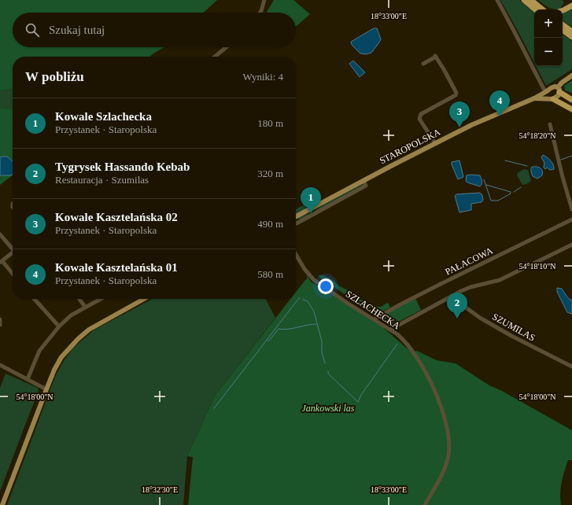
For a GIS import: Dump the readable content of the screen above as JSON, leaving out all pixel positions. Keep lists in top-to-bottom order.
{
  "streets": {
    "main road": ["STAROPOLSKA"],
    "street": ["PAŁACOWA", "SZLACHECKA", "SZUMILAS"]
  },
  "crossings": [
    ["PAŁACOWA", "SZLACHECKA"]
  ],
  "parks": ["Jankowski las"],
  "page": {
    "map_buttons": ["+", "−"],
    "search": "Szukaj tutaj",
    "heading": ["W pobliżu", "Wyniki: 4"],
    "pins": [
      "4",
      "3",
      "1",
      "2"
    ],
    "list": [
      {
        "mark": "1",
        "name": "Kowale Szlachecka",
        "note": "Przystanek · Staropolska",
        "value": "180 m"
      },
      {
        "mark": "2",
        "name": "Tygrysek Hassando Kebab",
        "note": "Restauracja · Szumilas",
        "value": "320 m"
      },
      {
        "mark": "3",
        "name": "Kowale Kasztelańska 02",
        "note": "Przystanek · Staropolska",
        "value": "490 m"
      },
      {
        "mark": "4",
        "name": "Kowale Kasztelańska 01",
        "note": "Przystanek · Staropolska",
        "value": "580 m"
      }
    ]
  },
  "coordinates": [
    "18°33'00\"E",
    "54°18'20\"N",
    "54°18'10\"N",
    "54°18'00\"N",
    "18°32'30\"E"
  ]
}
